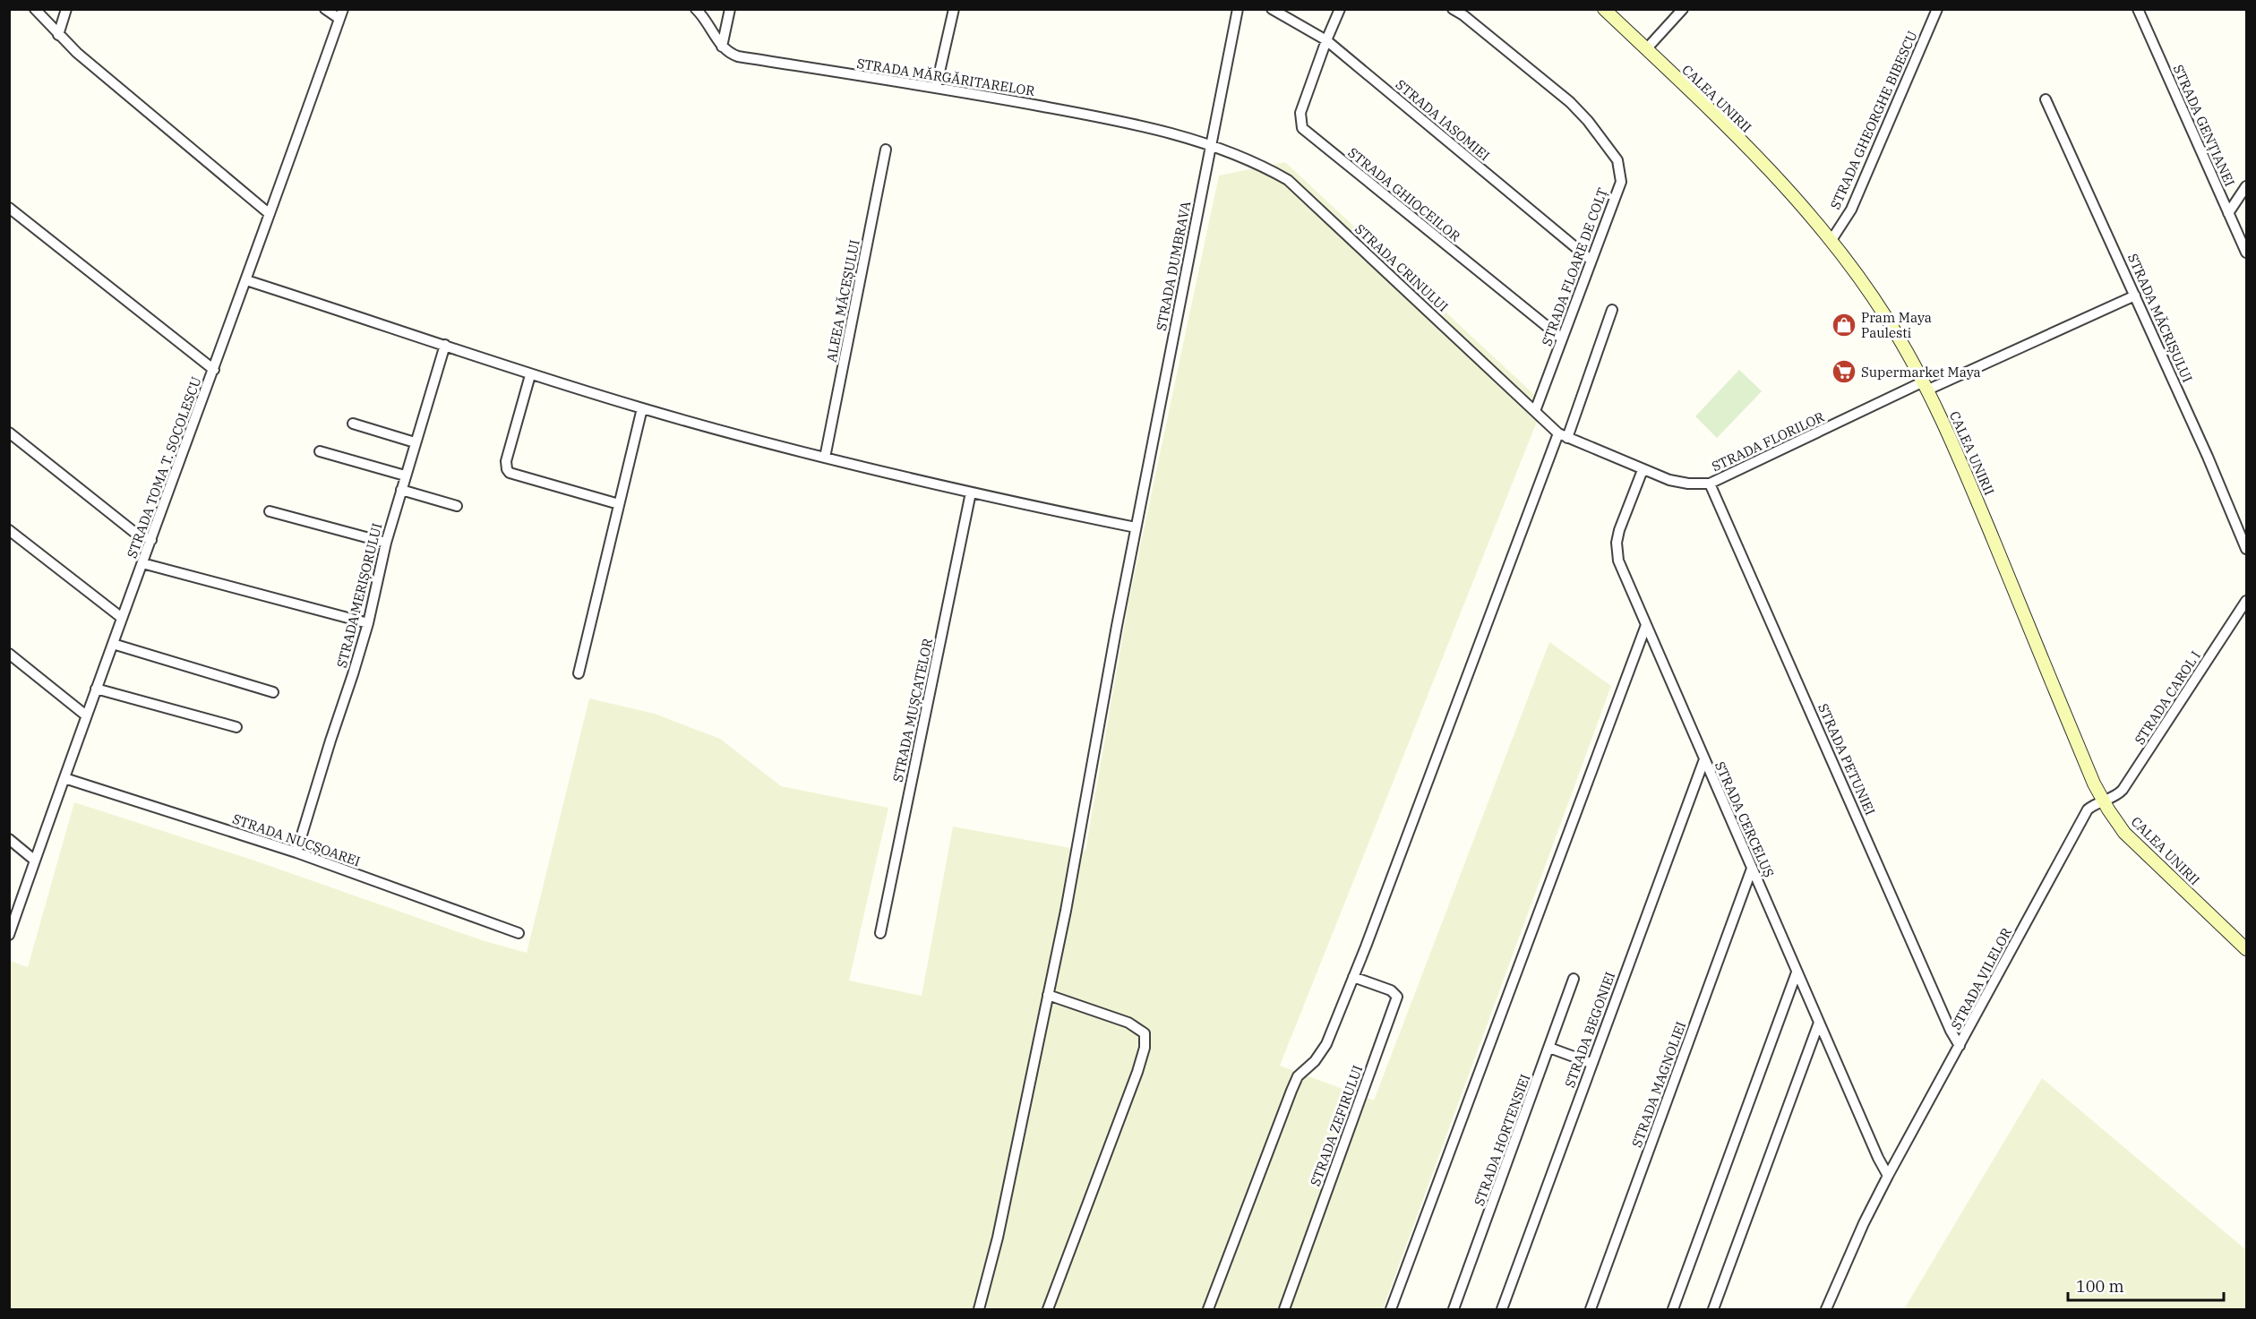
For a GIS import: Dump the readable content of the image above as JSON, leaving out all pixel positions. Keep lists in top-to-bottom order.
{
  "streets": {
    "main road": ["CALEA UNIRII"],
    "street": [
      "STRADA MĂRGĂRITARELOR",
      "STRADA IASOMIEI",
      "STRADA GHEORGHE BIBESCU",
      "STRADA GENȚIANEI",
      "STRADA GHIOCEILOR",
      "STRADA DUMBRAVA",
      "STRADA FLOARE DE COLȚ",
      "STRADA CRINULUI",
      "ALEEA MĂCEȘULUI",
      "STRADA MĂCRIȘULUI",
      "STRADA FLORILOR",
      "STRADA TOMA T. SOCOLESCU",
      "STRADA MERIȘORULUI",
      "STRADA CAROL I",
      "STRADA MUȘCATELOR",
      "STRADA PETUNIEI",
      "STRADA CERCELUȘ",
      "STRADA NUCȘOAREI",
      "STRADA VILELOR",
      "STRADA BEGONIEI",
      "STRADA MAGNOLIEI",
      "STRADA ZEFIRULUI",
      "STRADA HORTENSIEI"
    ]
  },
  "crossings": [
    ["STRADA MĂRGĂRITARELOR", "STRADA DUMBRAVA"],
    ["STRADA MĂRGĂRITARELOR", "STRADA CRINULUI"],
    ["CALEA UNIRII", "STRADA GHEORGHE BIBESCU"],
    ["CALEA UNIRII", "STRADA FLORILOR"],
    ["CALEA UNIRII", "STRADA CAROL I"],
    ["CALEA UNIRII", "STRADA VILELOR"],
    ["STRADA IASOMIEI", "STRADA GHIOCEILOR"],
    ["STRADA IASOMIEI", "STRADA FLOARE DE COLȚ"],
    ["STRADA GHIOCEILOR", "STRADA FLOARE DE COLȚ"],
    ["STRADA DUMBRAVA", "STRADA CRINULUI"],
    ["STRADA FLOARE DE COLȚ", "STRADA CRINULUI"],
    ["STRADA CRINULUI", "STRADA FLORILOR"],
    ["STRADA MĂCRIȘULUI", "STRADA FLORILOR"],
    ["STRADA FLORILOR", "STRADA PETUNIEI"],
    ["STRADA FLORILOR", "STRADA CERCELUȘ"],
    ["STRADA TOMA T. SOCOLESCU", "STRADA NUCȘOAREI"],
    ["STRADA MERIȘORULUI", "STRADA NUCȘOAREI"],
    ["STRADA CAROL I", "STRADA VILELOR"],
    ["STRADA PETUNIEI", "STRADA VILELOR"],
    ["STRADA CERCELUȘ", "STRADA VILELOR"],
    ["STRADA CERCELUȘ", "STRADA BEGONIEI"],
    ["STRADA CERCELUȘ", "STRADA MAGNOLIEI"]
  ],
  "places": {
    "shop": ["Pram Maya Paulesti"],
    "supermarket": ["Supermarket Maya"]
  },
  "scale_bar": "100 m"
}
